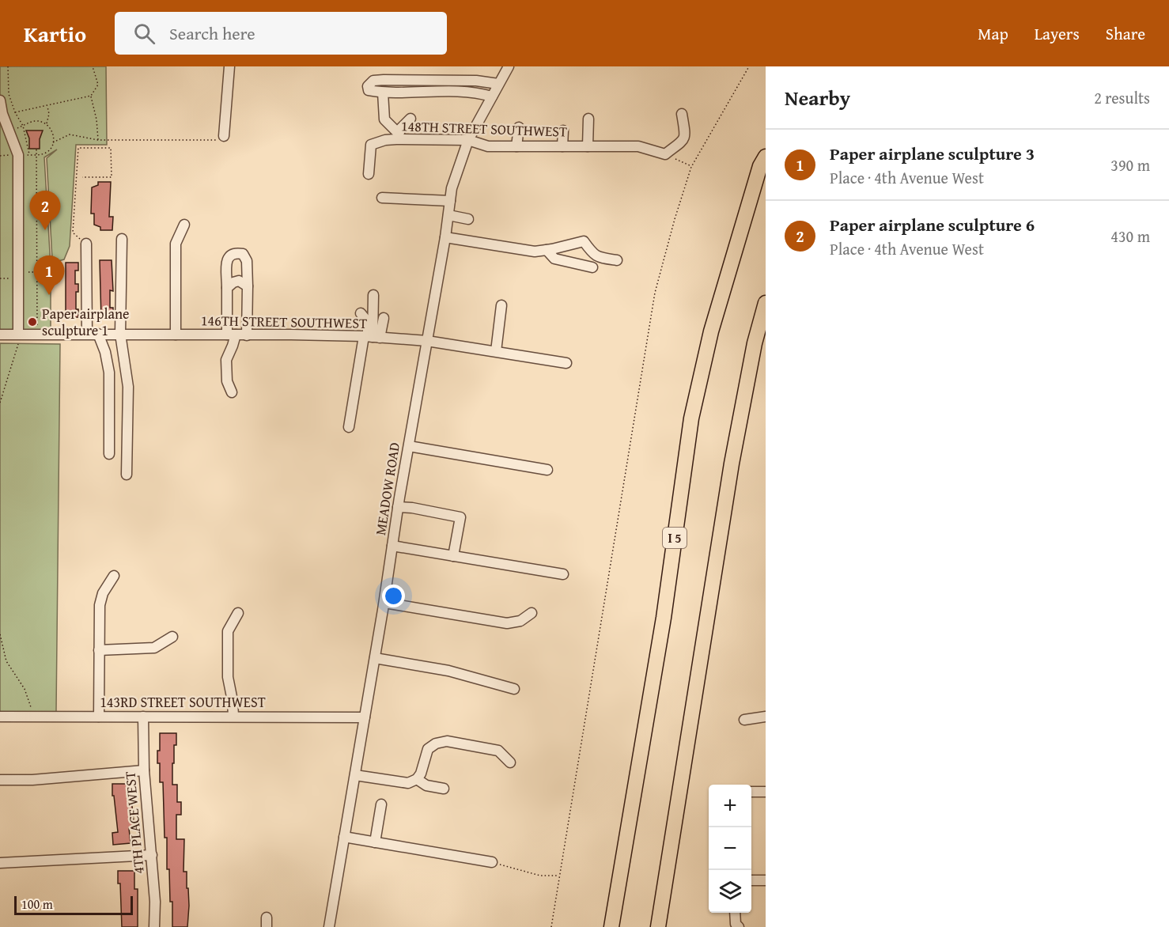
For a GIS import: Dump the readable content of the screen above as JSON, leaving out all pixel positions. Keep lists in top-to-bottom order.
{
  "streets": {
    "highway": ["I 5"],
    "street": [
      "148TH STREET SOUTHWEST",
      "146TH STREET SOUTHWEST",
      "MEADOW ROAD",
      "143RD STREET SOUTHWEST",
      "4TH PLACE WEST"
    ]
  },
  "crossings": [
    ["148TH STREET SOUTHWEST", "MEADOW ROAD"],
    ["146TH STREET SOUTHWEST", "MEADOW ROAD"],
    ["MEADOW ROAD", "143RD STREET SOUTHWEST"],
    ["143RD STREET SOUTHWEST", "4TH PLACE WEST"]
  ],
  "places": ["Paper airplane sculpture 1"],
  "scale_bar": "100 m",
  "page": {
    "header": "Kartio",
    "search": "Search here",
    "nav": ["Map", "Layers", "Share"],
    "heading": ["Nearby", "2 results"],
    "list": [
      {
        "mark": "1",
        "name": "Paper airplane sculpture 3",
        "note": "Place · 4th Avenue West",
        "value": "390 m"
      },
      {
        "mark": "2",
        "name": "Paper airplane sculpture 6",
        "note": "Place · 4th Avenue West",
        "value": "430 m"
      }
    ],
    "pins": ["2", "1"],
    "map_buttons": ["+", "−"],
    "scale": "100 m"
  }
}
